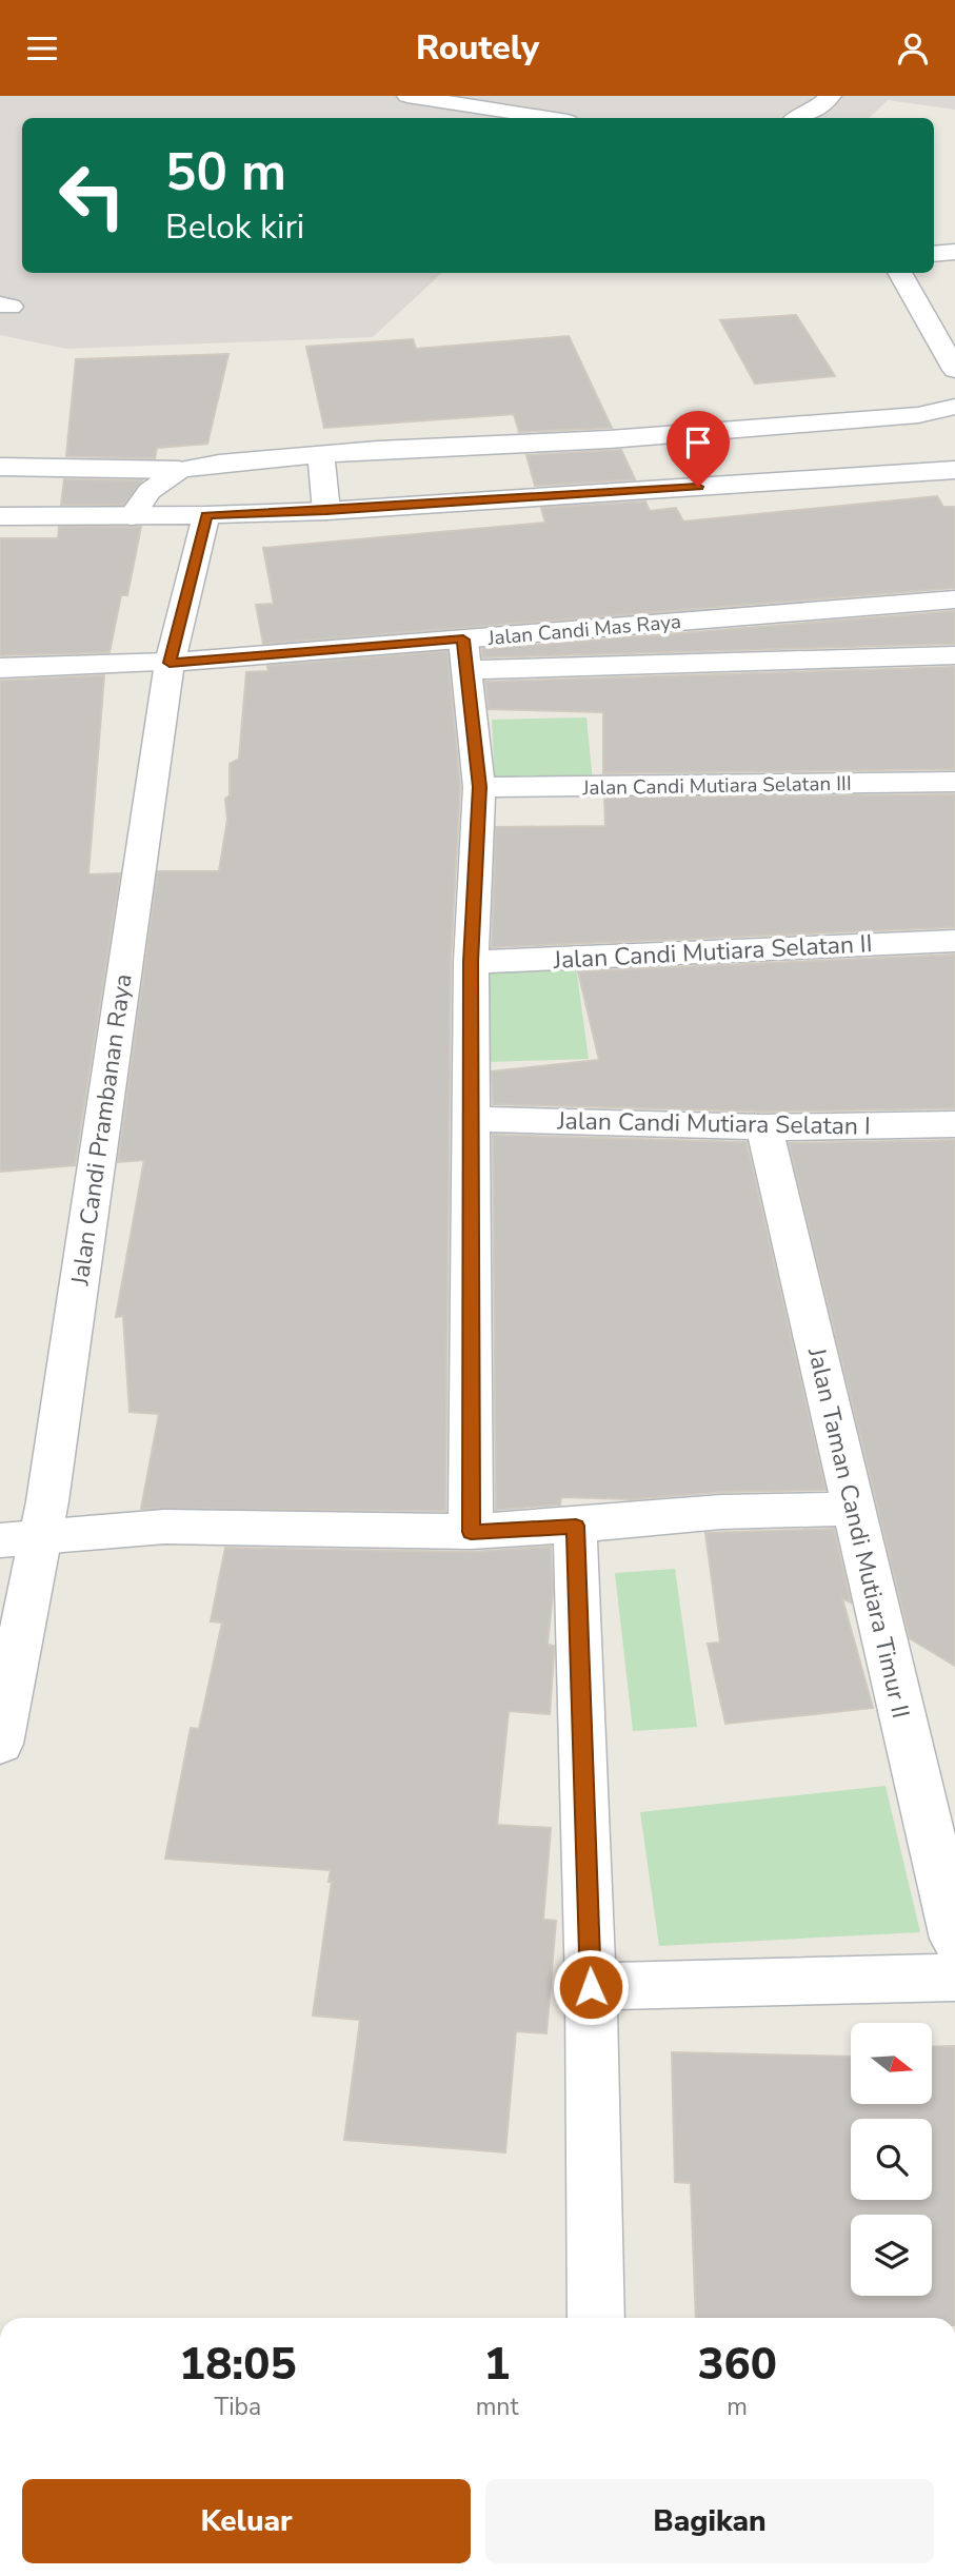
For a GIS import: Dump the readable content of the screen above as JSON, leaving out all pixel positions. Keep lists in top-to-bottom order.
{
  "streets": {
    "street": [
      "Jalan Candi Mas Raya",
      "Jalan Candi Mutiara Selatan III",
      "Jalan Candi Mutiara Selatan II",
      "Jalan Candi Mutiara Selatan I",
      "Jalan Candi Prambanan Raya",
      "Jalan Taman Candi Mutiara Timur II"
    ]
  },
  "crossings": [
    ["Jalan Candi Mas Raya", "Jalan Candi Prambanan Raya"],
    ["Jalan Candi Mutiara Selatan I", "Jalan Taman Candi Mutiara Timur II"]
  ],
  "north": "right",
  "page": {
    "header": "Routely",
    "turn": ["50 m", "Belok kiri"],
    "eta": [
      "18:05",
      "Tiba",
      "1",
      "mnt",
      "360",
      "m"
    ],
    "buttons": ["Keluar", "Bagikan"]
  }
}
